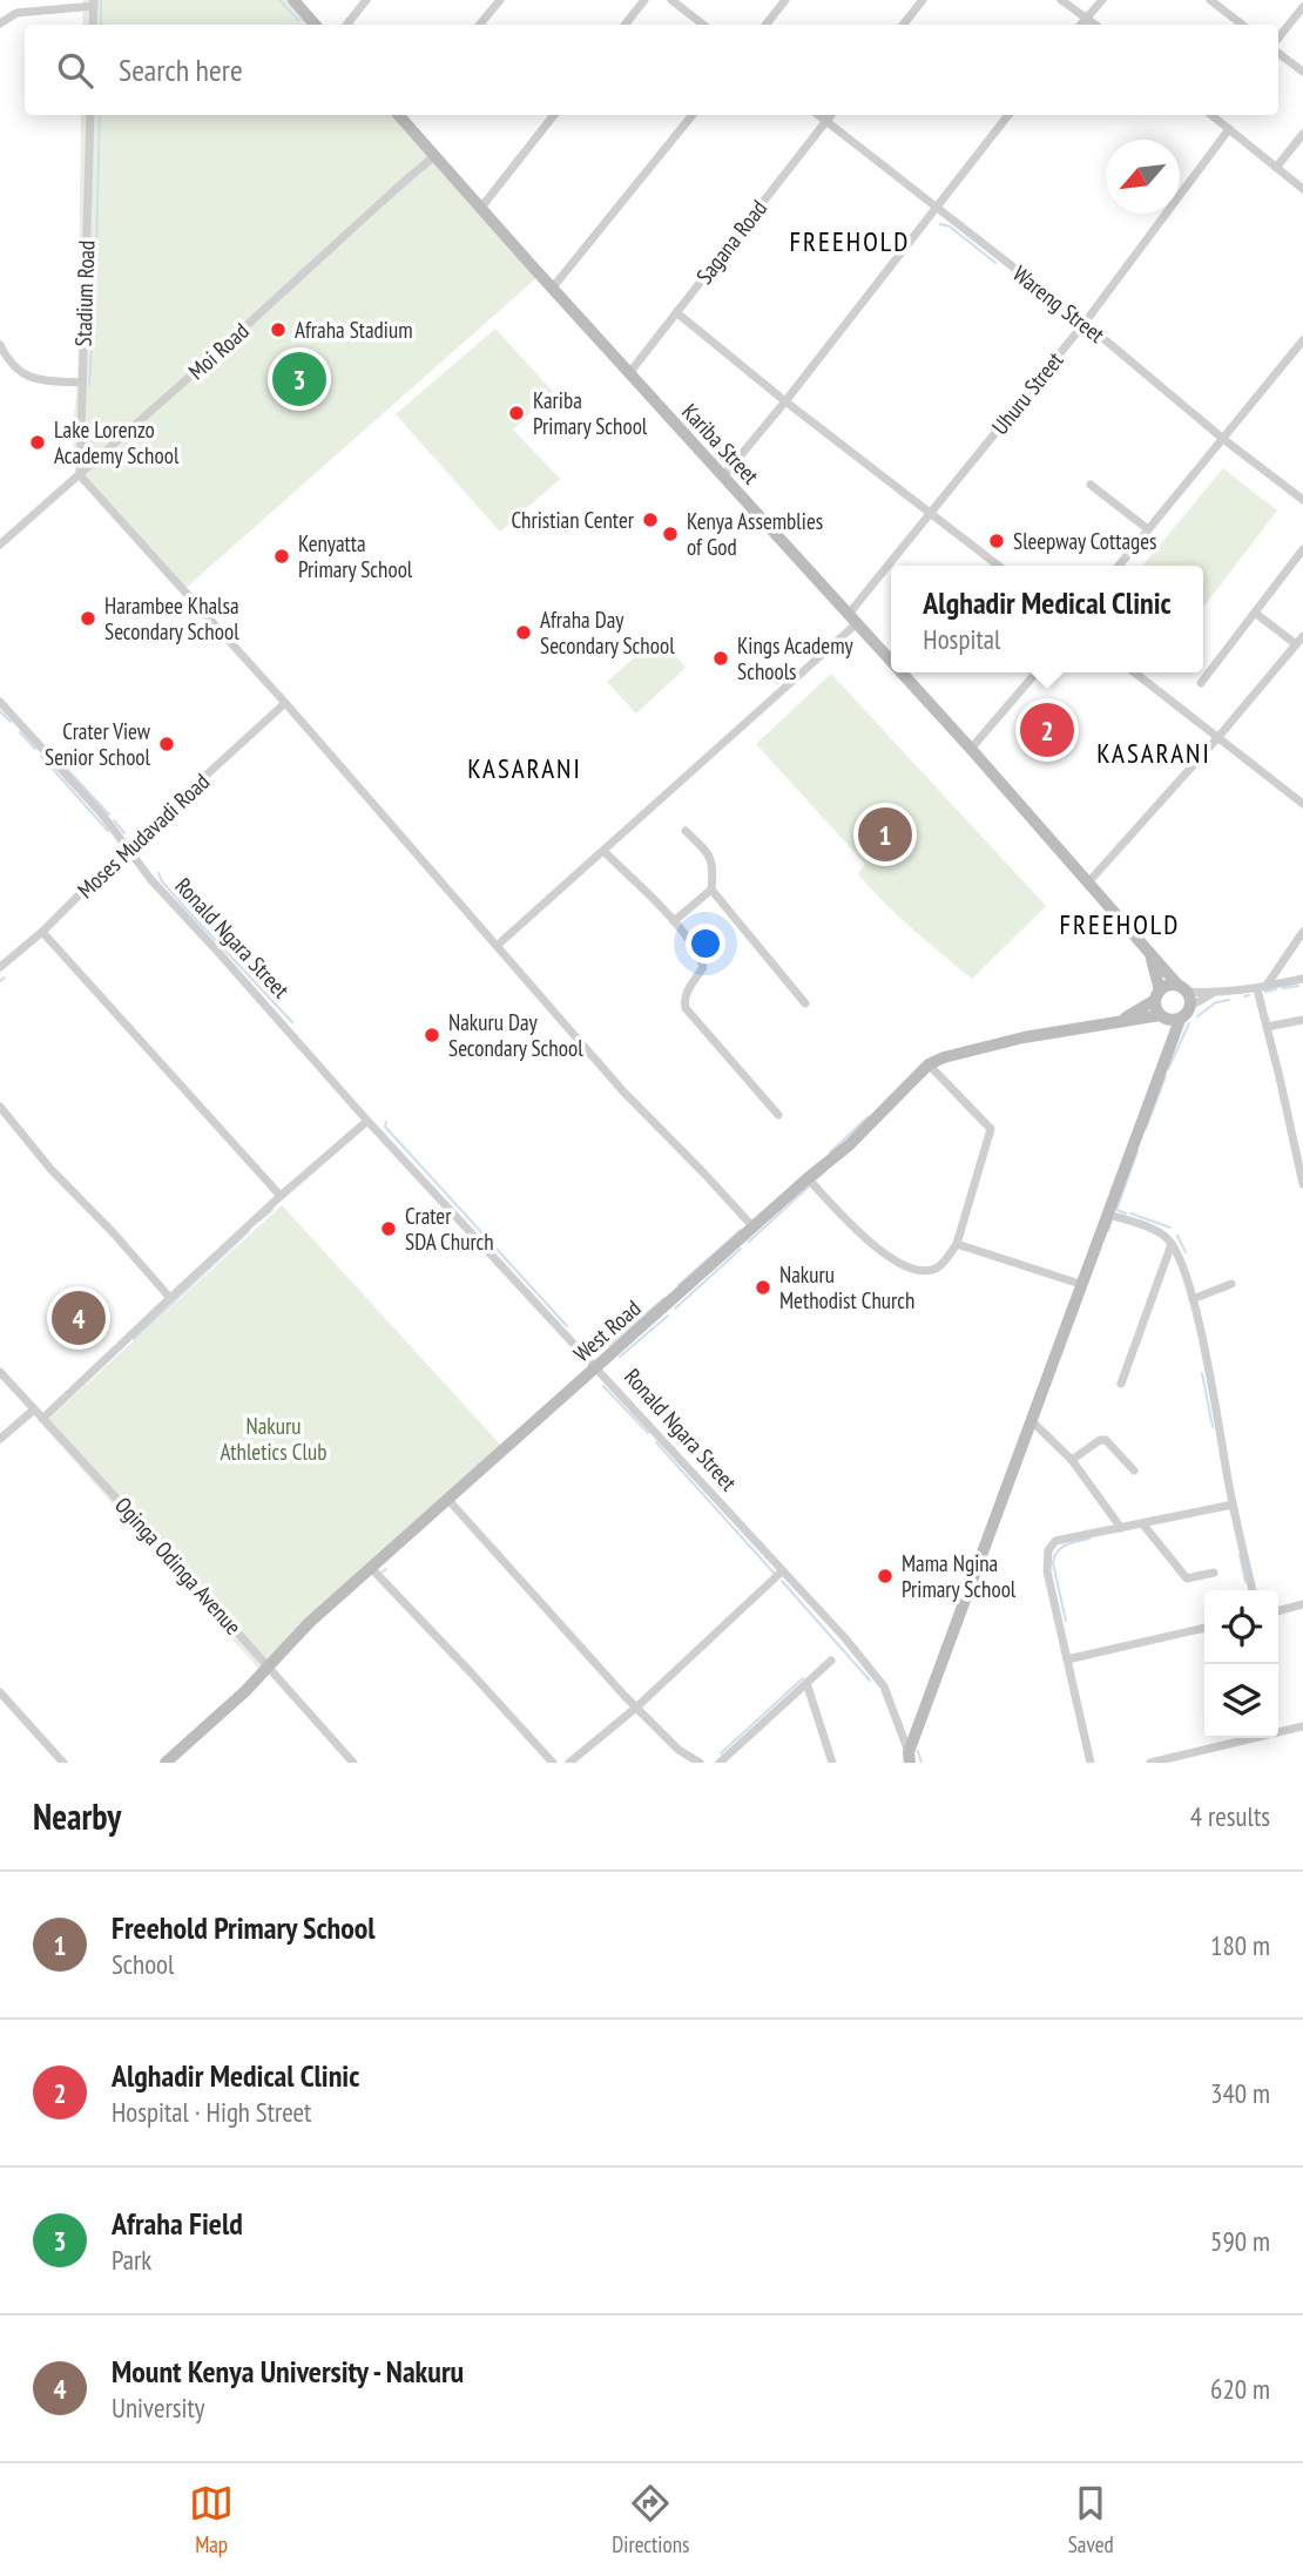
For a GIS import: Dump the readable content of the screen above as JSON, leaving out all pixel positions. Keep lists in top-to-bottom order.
{
  "streets": {
    "street": [
      "Sagana Road",
      "Stadium Road",
      "Wareng Street",
      "Moi Road",
      "Uhuru Street",
      "Kariba Street",
      "Moses Mudavadi Road",
      "Ronald Ngara Street",
      "West Road",
      "Oginga Odinga Avenue"
    ]
  },
  "crossings": [
    ["Sagana Road", "Wareng Street"],
    ["Sagana Road", "Kariba Street"],
    ["Stadium Road", "Moi Road"],
    ["Wareng Street", "Uhuru Street"],
    ["Moi Road", "Kariba Street"],
    ["Uhuru Street", "Kariba Street"],
    ["Kariba Street", "West Road"],
    ["Moses Mudavadi Road", "Ronald Ngara Street"],
    ["Ronald Ngara Street", "West Road"],
    ["West Road", "Oginga Odinga Avenue"]
  ],
  "districts": [
    "FREEHOLD",
    "KASARANI",
    "KASARANI",
    "FREEHOLD"
  ],
  "parks": ["Nakuru Athletics Club"],
  "places": [
    "Afraha Stadium",
    "Kariba Primary School",
    "Lake Lorenzo Academy School",
    "Christian Center",
    "Kenya Assemblies of God",
    "Sleepway Cottages",
    "Kenyatta Primary School",
    "Harambee Khalsa Secondary School",
    "Afraha Day Secondary School",
    "Kings Academy Schools",
    "Crater View Senior School",
    "Nakuru Day Secondary School",
    "Crater SDA Church",
    "Nakuru Methodist Church",
    "Mama Ngina Primary School"
  ],
  "north": "bottom left",
  "page": {
    "search": "Search here",
    "pins": [
      "3",
      "2",
      "1",
      "4"
    ],
    "popup": ["Alghadir Medical Clinic", "Hospital"],
    "heading": ["Nearby", "4 results"],
    "list": [
      {
        "mark": "1",
        "name": "Freehold Primary School",
        "note": "School",
        "value": "180 m"
      },
      {
        "mark": "2",
        "name": "Alghadir Medical Clinic",
        "note": "Hospital · High Street",
        "value": "340 m"
      },
      {
        "mark": "3",
        "name": "Afraha Field",
        "note": "Park",
        "value": "590 m"
      },
      {
        "mark": "4",
        "name": "Mount Kenya University - Nakuru",
        "note": "University",
        "value": "620 m"
      }
    ],
    "nav": ["Map", "Directions", "Saved"]
  }
}
